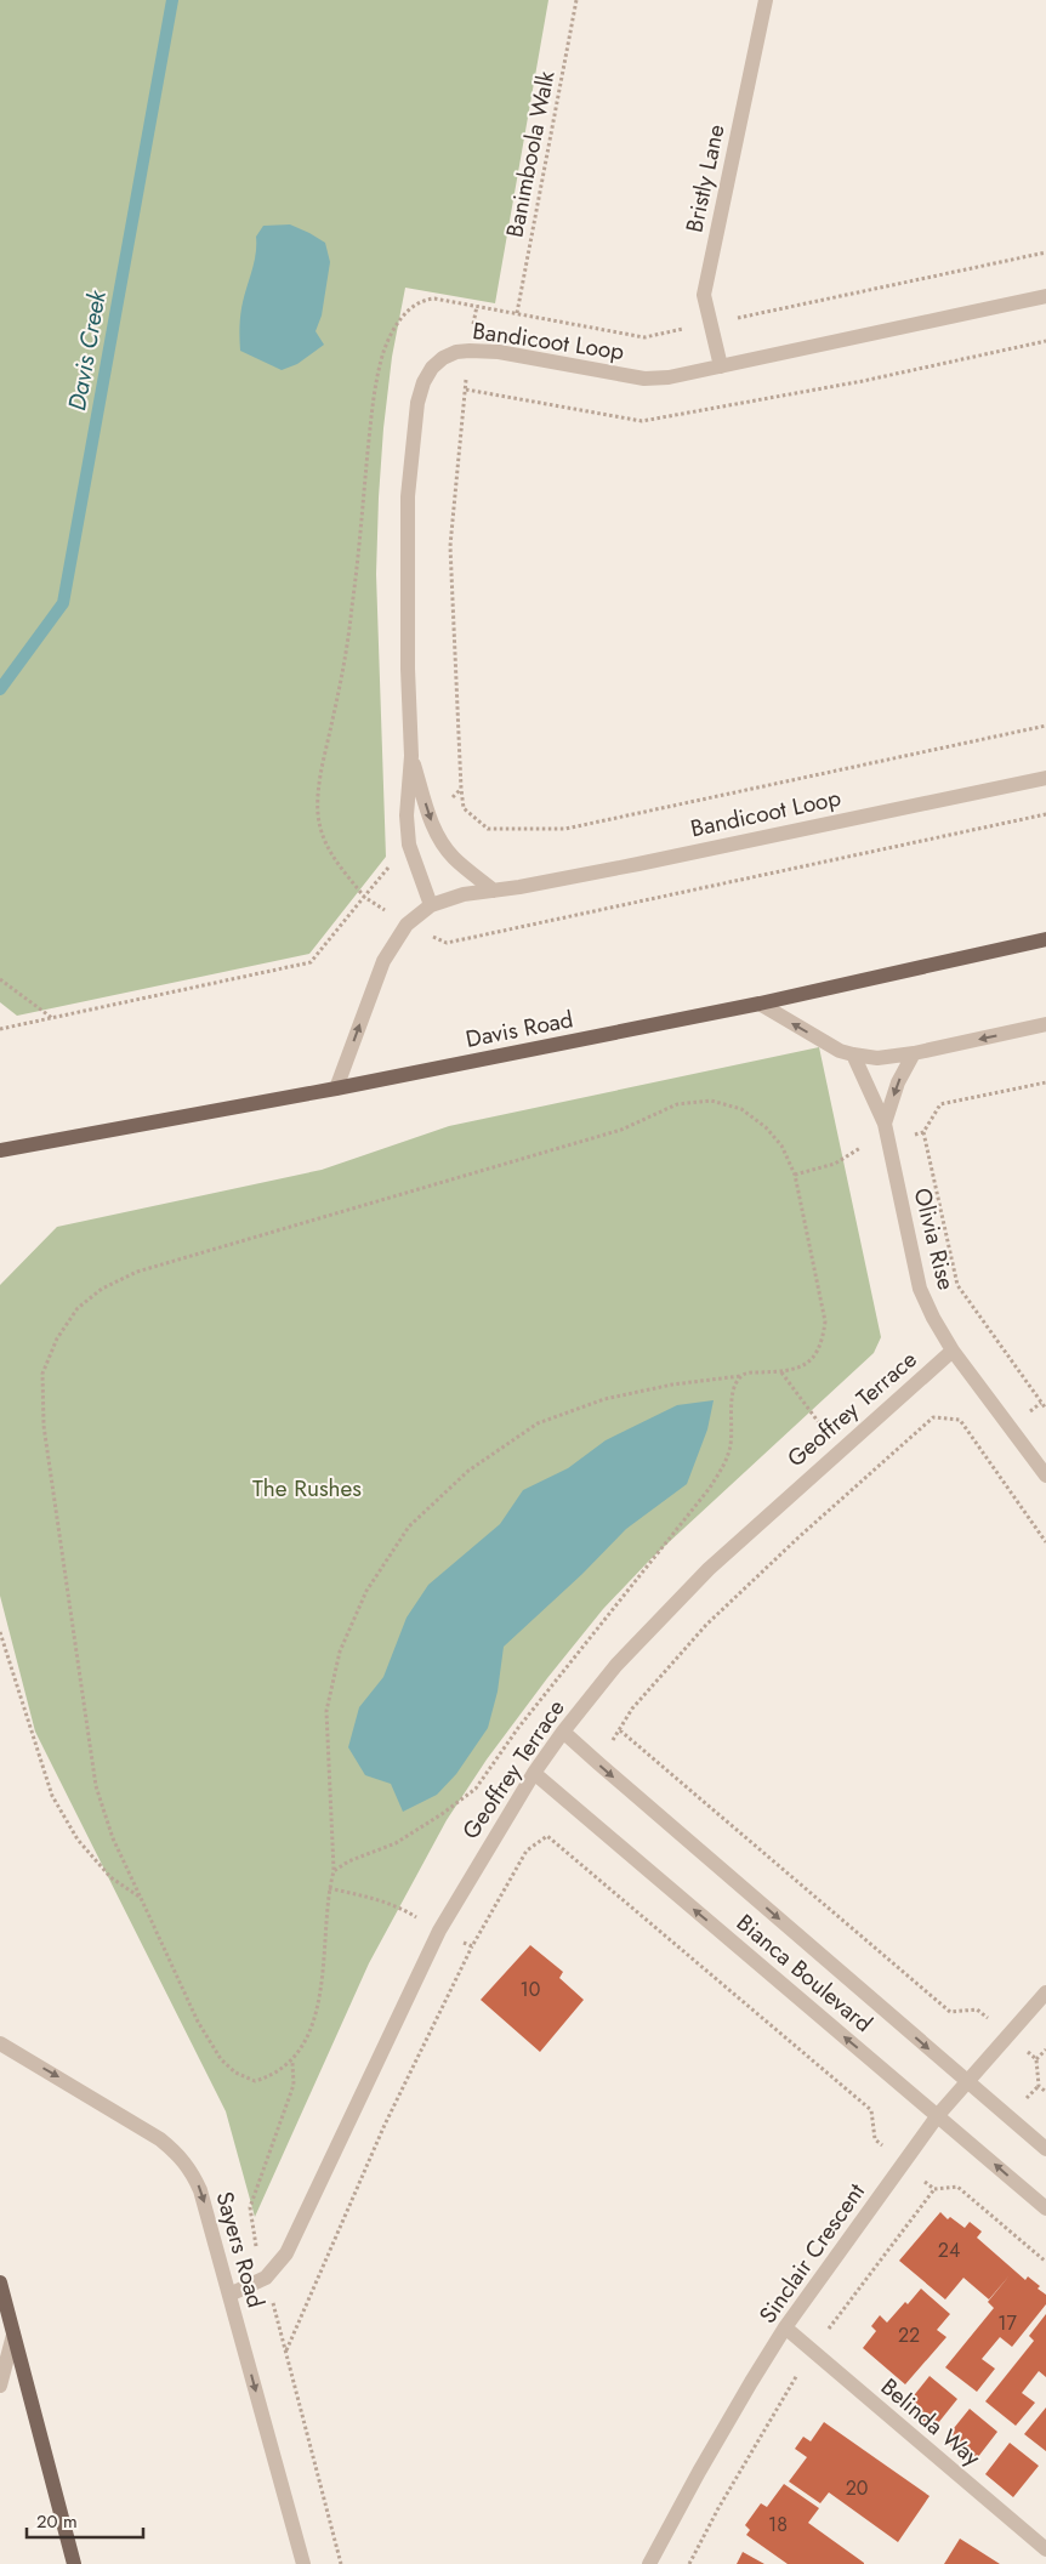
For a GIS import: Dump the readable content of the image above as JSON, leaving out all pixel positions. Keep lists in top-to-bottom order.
{
  "streets": {
    "main road": ["Davis Road"],
    "street": [
      "Bristly Lane",
      "Bandicoot Loop",
      "Olivia Rise",
      "Geoffrey Terrace",
      "Bianca Boulevard",
      "Sayers Road",
      "Sinclair Crescent",
      "Belinda Way"
    ],
    "path": ["Banimboola Walk"]
  },
  "crossings": [
    ["Bristly Lane", "Bandicoot Loop"],
    ["Bandicoot Loop", "Davis Road"],
    ["Olivia Rise", "Geoffrey Terrace"],
    ["Geoffrey Terrace", "Bianca Boulevard"],
    ["Geoffrey Terrace", "Sayers Road"],
    ["Bianca Boulevard", "Sinclair Crescent"],
    ["Sinclair Crescent", "Belinda Way"]
  ],
  "one_way": ["Sayers Road"],
  "water": ["Davis Creek"],
  "parks": ["The Rushes"],
  "house_numbers": [
    "10",
    "24",
    "17",
    "22",
    "20",
    "18"
  ],
  "scale_bar": "20 m"
}
